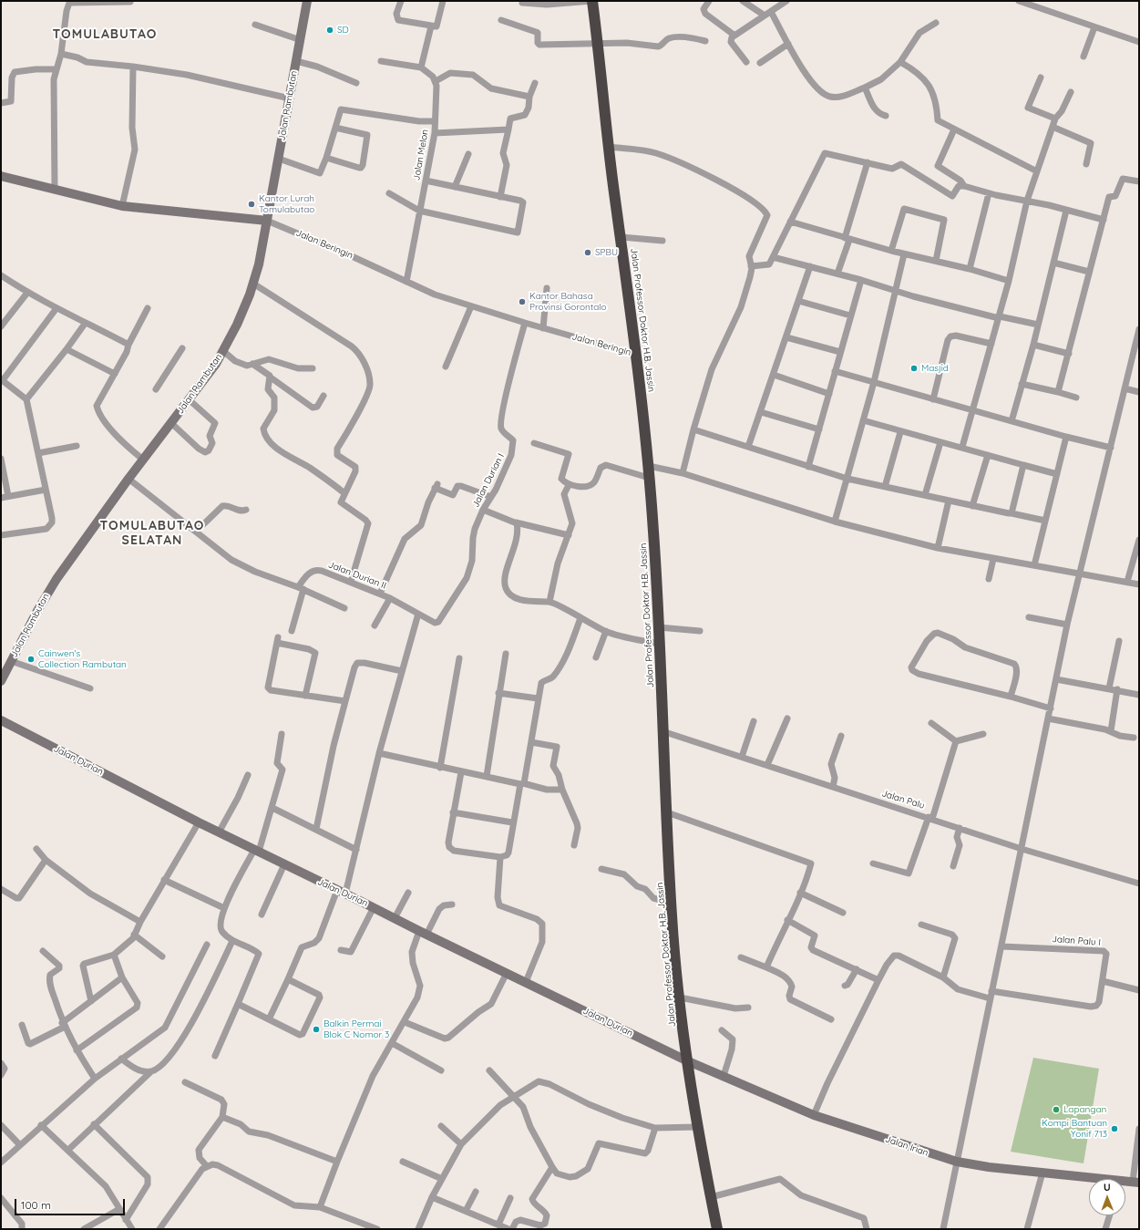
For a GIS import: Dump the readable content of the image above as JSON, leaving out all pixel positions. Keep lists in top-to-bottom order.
{
  "streets": {
    "highway": ["Jalan Professor Doktor H.B. Jassin"],
    "street": [
      "Jalan Rambutan",
      "Jalan Melon",
      "Jalan Beringin",
      "Jalan Durian I",
      "Jalan Durian II",
      "Jalan Durian",
      "Jalan Palu",
      "Jalan Palu I",
      "Jalan Irian"
    ]
  },
  "crossings": [
    ["Jalan Rambutan", "Jalan Beringin"],
    ["Jalan Melon", "Jalan Beringin"],
    ["Jalan Beringin", "Jalan Professor Doktor H.B. Jassin"],
    ["Jalan Beringin", "Jalan Durian I"],
    ["Jalan Professor Doktor H.B. Jassin", "Jalan Durian"],
    ["Jalan Professor Doktor H.B. Jassin", "Jalan Palu"],
    ["Jalan Professor Doktor H.B. Jassin", "Jalan Irian"],
    ["Jalan Durian I", "Jalan Durian II"],
    ["Jalan Durian", "Jalan Irian"]
  ],
  "districts": ["TOMULABUTAO", "TOMULABUTAO SELATAN"],
  "places": [
    "SD",
    "Kantor Lurah Tomulabutao",
    "SPBU",
    "Kantor Bahasa Provinsi Gorontalo",
    "Masjid",
    "Cainwen's Collection Rambutan",
    "Balkin Permai Blok C Nomor 3",
    "Lapangan",
    "Kompi Bantuan Yonif 713"
  ],
  "scale_bar": "100 m",
  "north": "top"
}
